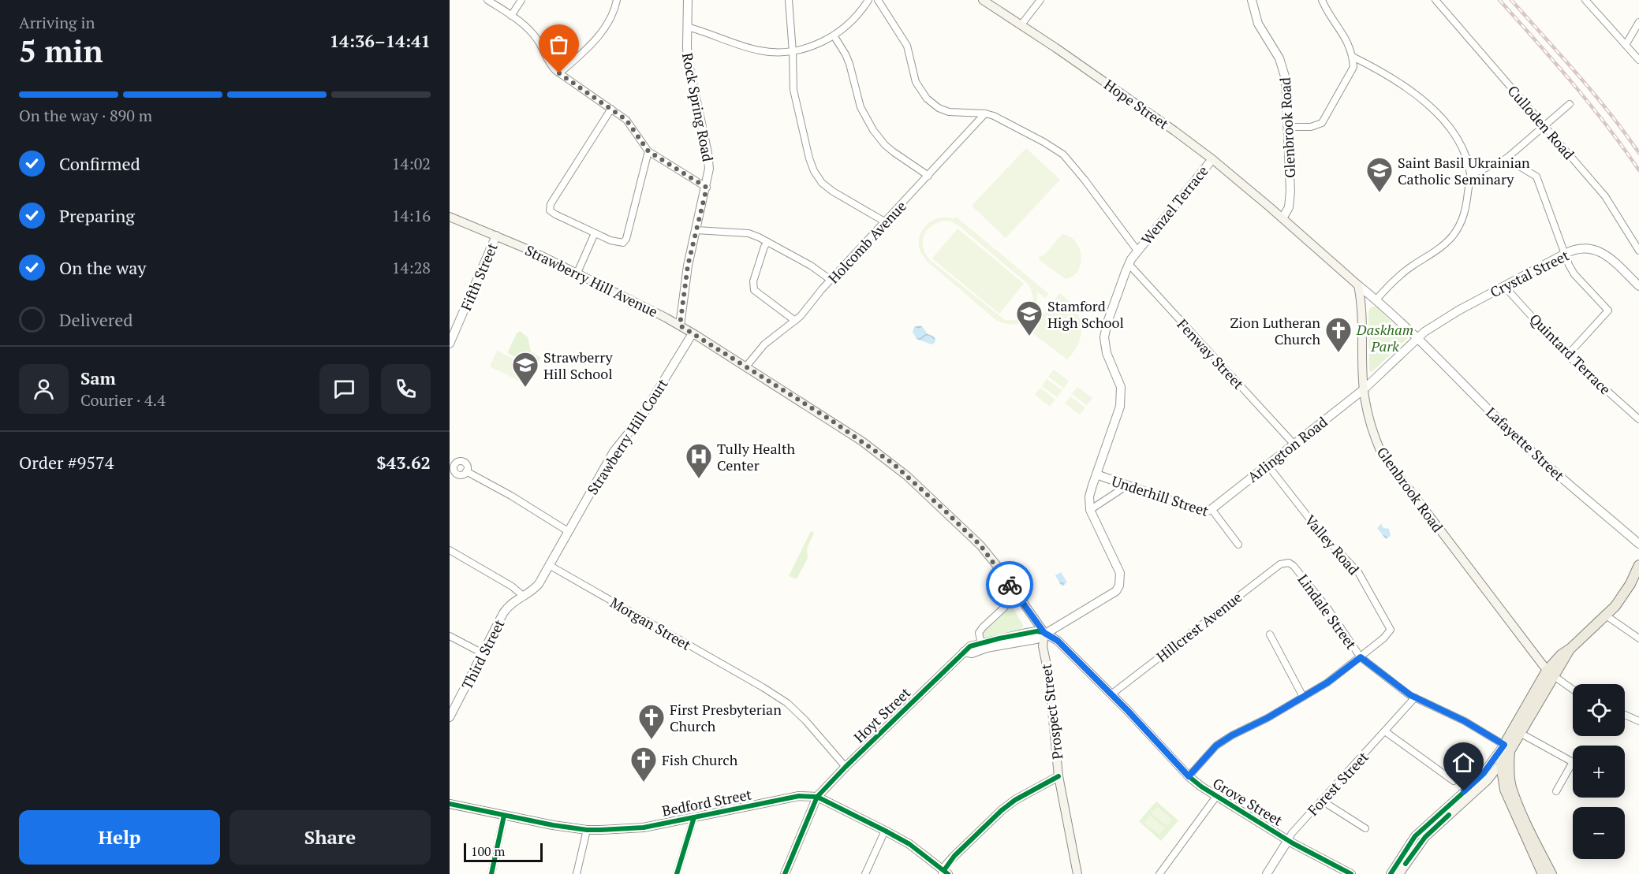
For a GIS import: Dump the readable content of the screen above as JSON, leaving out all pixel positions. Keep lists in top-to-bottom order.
{
  "streets": {
    "main road": [
      "Hope Street",
      "Glenbrook Road",
      "Strawberry Hill Avenue",
      "Prospect Street",
      "Grove Street",
      "Bedford Street"
    ],
    "street": [
      "Rock Spring Road",
      "Culloden Road",
      "Wenzel Terrace",
      "Holcomb Avenue",
      "Crystal Street",
      "Fifth Street",
      "Fenway Street",
      "Quintard Terrace",
      "Strawberry Hill Court",
      "Lafayette Street",
      "Arlington Road",
      "Underhill Street",
      "Valley Road",
      "Lindale Street",
      "Morgan Street",
      "Hillcrest Avenue",
      "Third Street",
      "Hoyt Street",
      "Forest Street"
    ]
  },
  "crossings": [
    ["Hope Street", "Glenbrook Road"],
    ["Hope Street", "Wenzel Terrace"],
    ["Rock Spring Road", "Strawberry Hill Avenue"],
    ["Glenbrook Road", "Crystal Street"],
    ["Glenbrook Road", "Lafayette Street"],
    ["Glenbrook Road", "Arlington Road"],
    ["Wenzel Terrace", "Fenway Street"],
    ["Wenzel Terrace", "Underhill Street"],
    ["Holcomb Avenue", "Strawberry Hill Avenue"],
    ["Crystal Street", "Quintard Terrace"],
    ["Crystal Street", "Lafayette Street"],
    ["Crystal Street", "Arlington Road"],
    ["Fifth Street", "Strawberry Hill Avenue"],
    ["Strawberry Hill Avenue", "Strawberry Hill Court"],
    ["Strawberry Hill Avenue", "Prospect Street"],
    ["Strawberry Hill Avenue", "Hoyt Street"],
    ["Strawberry Hill Avenue", "Grove Street"],
    ["Fenway Street", "Arlington Road"],
    ["Strawberry Hill Court", "Morgan Street"],
    ["Arlington Road", "Underhill Street"],
    ["Arlington Road", "Valley Road"],
    ["Valley Road", "Lindale Street"],
    ["Lindale Street", "Hillcrest Avenue"],
    ["Lindale Street", "Forest Street"],
    ["Morgan Street", "Hoyt Street"],
    ["Hillcrest Avenue", "Grove Street"],
    ["Prospect Street", "Hoyt Street"],
    ["Prospect Street", "Grove Street"],
    ["Hoyt Street", "Grove Street"],
    ["Hoyt Street", "Bedford Street"],
    ["Forest Street", "Grove Street"]
  ],
  "parks": ["Daskham Park"],
  "places": {
    "school or university": ["Saint Basil Ukrainian Catholic Seminary", "Stamford High School", "Strawberry Hill School"],
    "church": ["Zion Lutheran Church", "First Presbyterian Church", "Fish Church"],
    "hospital": ["Tully Health Center"]
  },
  "scale_bar": "100 m",
  "page": {
    "heading": ["5 min", "Arriving in", "14:36–14:41"],
    "panel": [
      "Sam",
      "Courier · 4.4",
      "Order #9574",
      "$43.62"
    ],
    "bar": "On the way · 890 m",
    "list": [
      ["Confirmed", "14:02"],
      ["Preparing", "14:16"],
      ["On the way", "14:28"],
      "Delivered"
    ],
    "map_buttons": ["+", "−"],
    "buttons": ["Help", "Share"],
    "scale": "100 m"
  }
}
